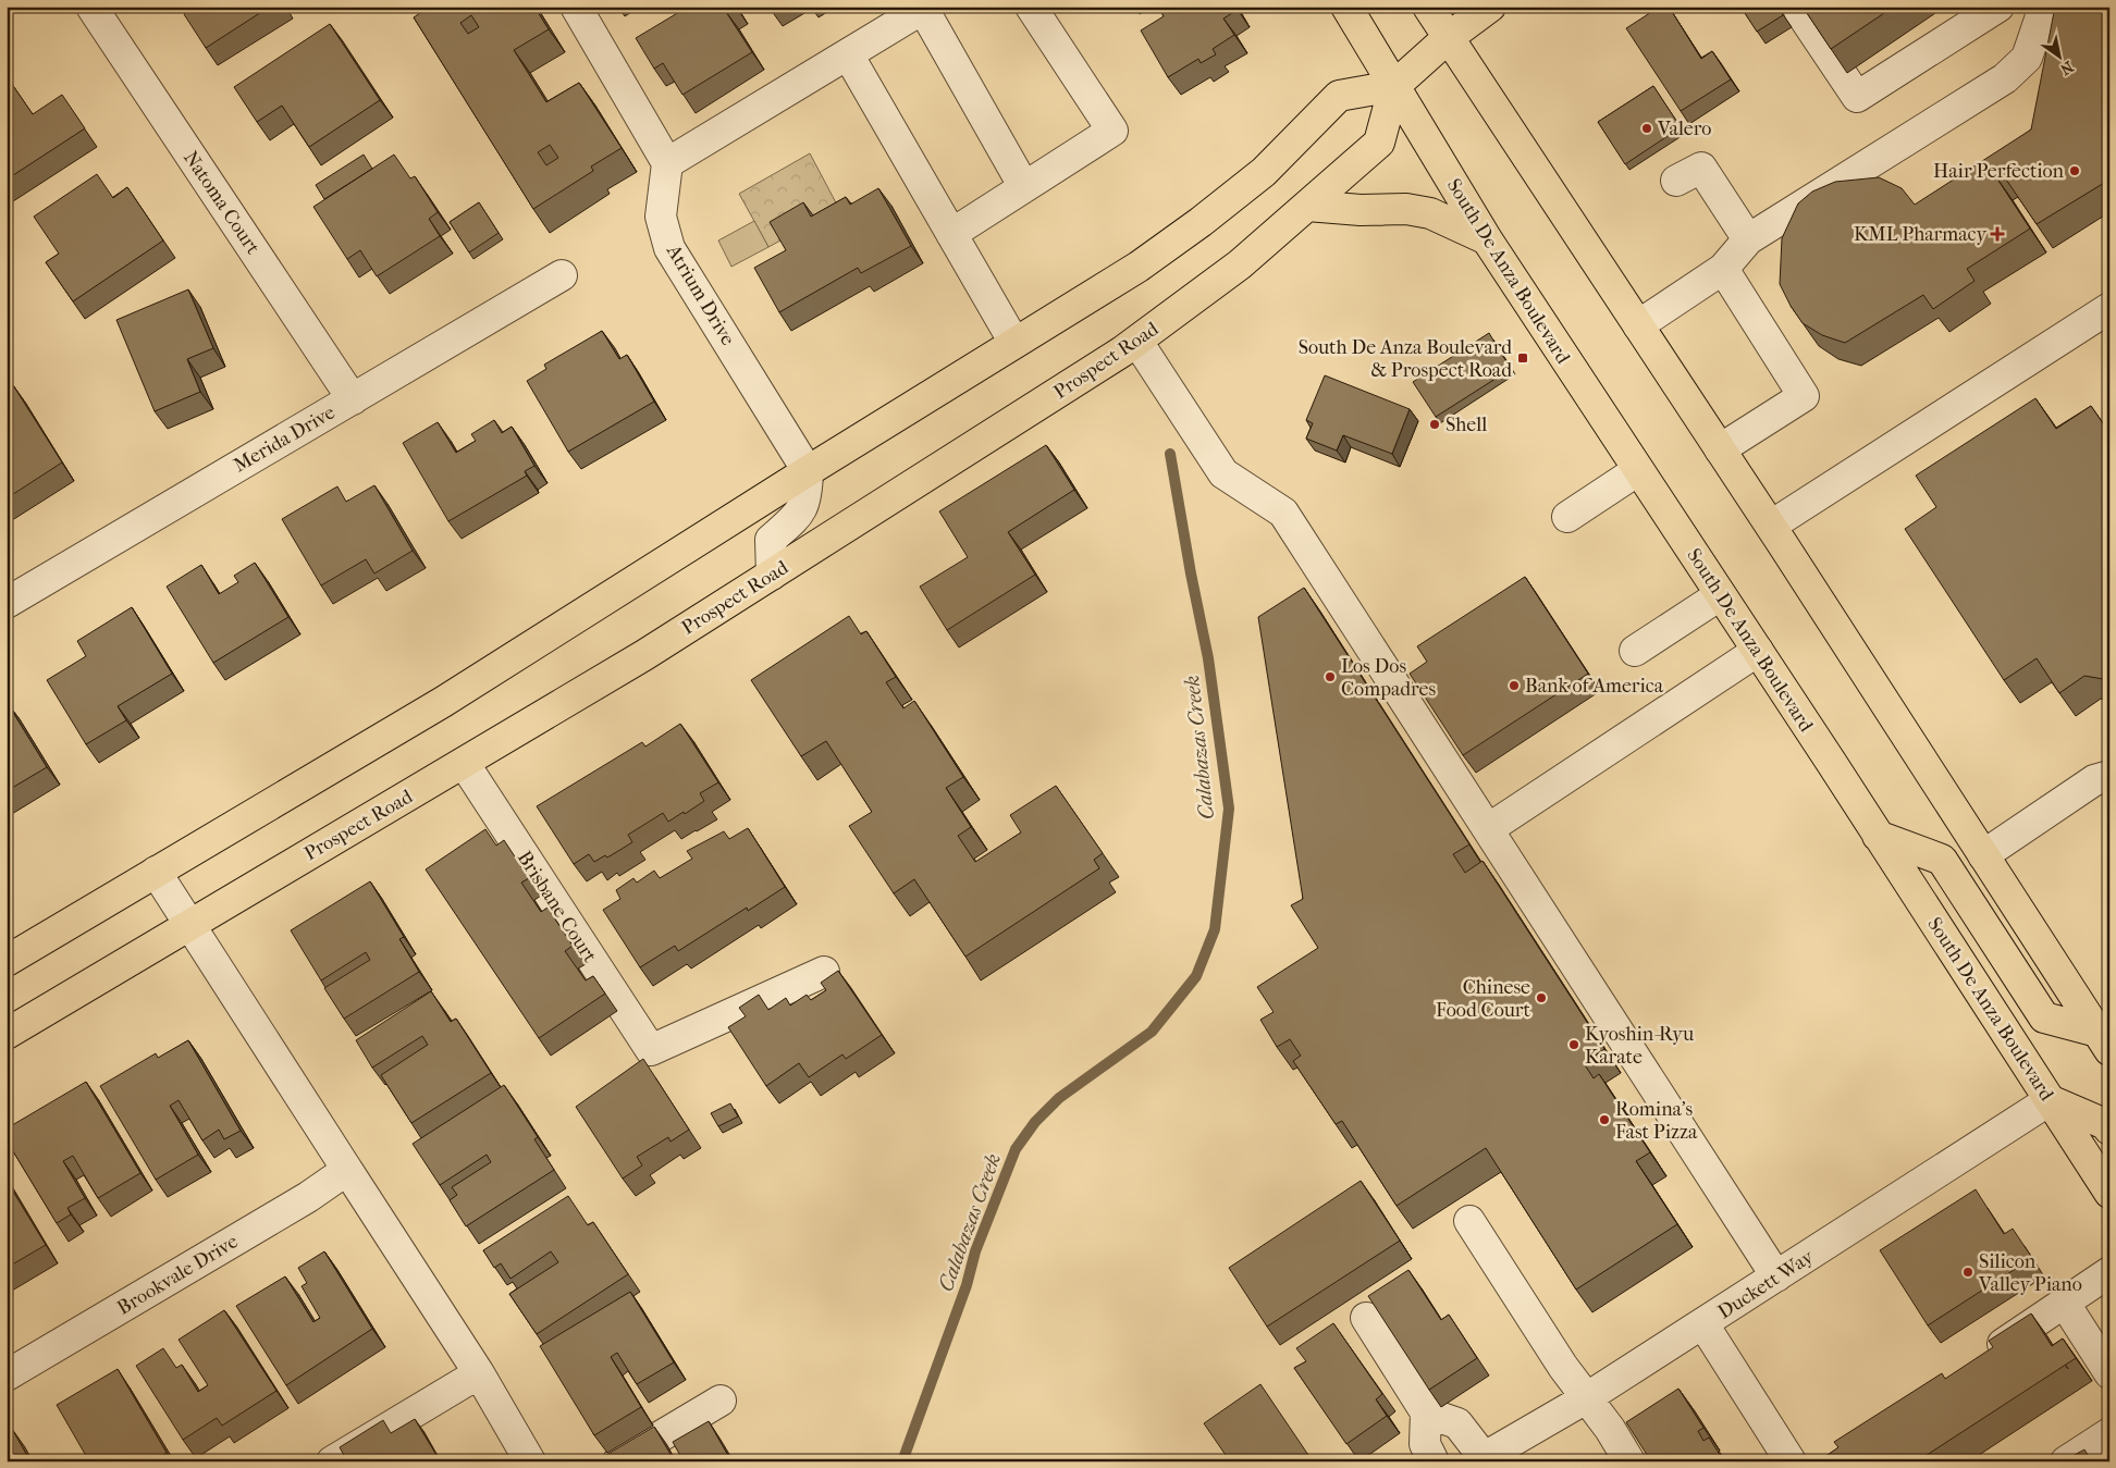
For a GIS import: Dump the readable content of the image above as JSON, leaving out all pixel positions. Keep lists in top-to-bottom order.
{
  "streets": {
    "main road": ["South De Anza Boulevard", "Prospect Road"],
    "street": [
      "Natoma Court",
      "Atrium Drive",
      "Merida Drive",
      "Brisbane Court",
      "Brookvale Drive",
      "Duckett Way"
    ]
  },
  "crossings": [
    ["Natoma Court", "Merida Drive"],
    ["South De Anza Boulevard", "Prospect Road"],
    ["South De Anza Boulevard", "Duckett Way"],
    ["Prospect Road", "Brisbane Court"]
  ],
  "water": ["Calabazas Creek"],
  "places": {
    "other": [
      "Valero",
      "Hair Perfection",
      "Shell",
      "Los Dos Compadres",
      "Bank of America",
      "Chinese Food Court",
      "Kyoshin-Ryu Karate",
      "Romina's Fast Pizza",
      "Silicon Valley Piano"
    ],
    "health": ["KML Pharmacy"],
    "transit": ["South De Anza Boulevard & Prospect Road"]
  },
  "north": "bottom right"
}
